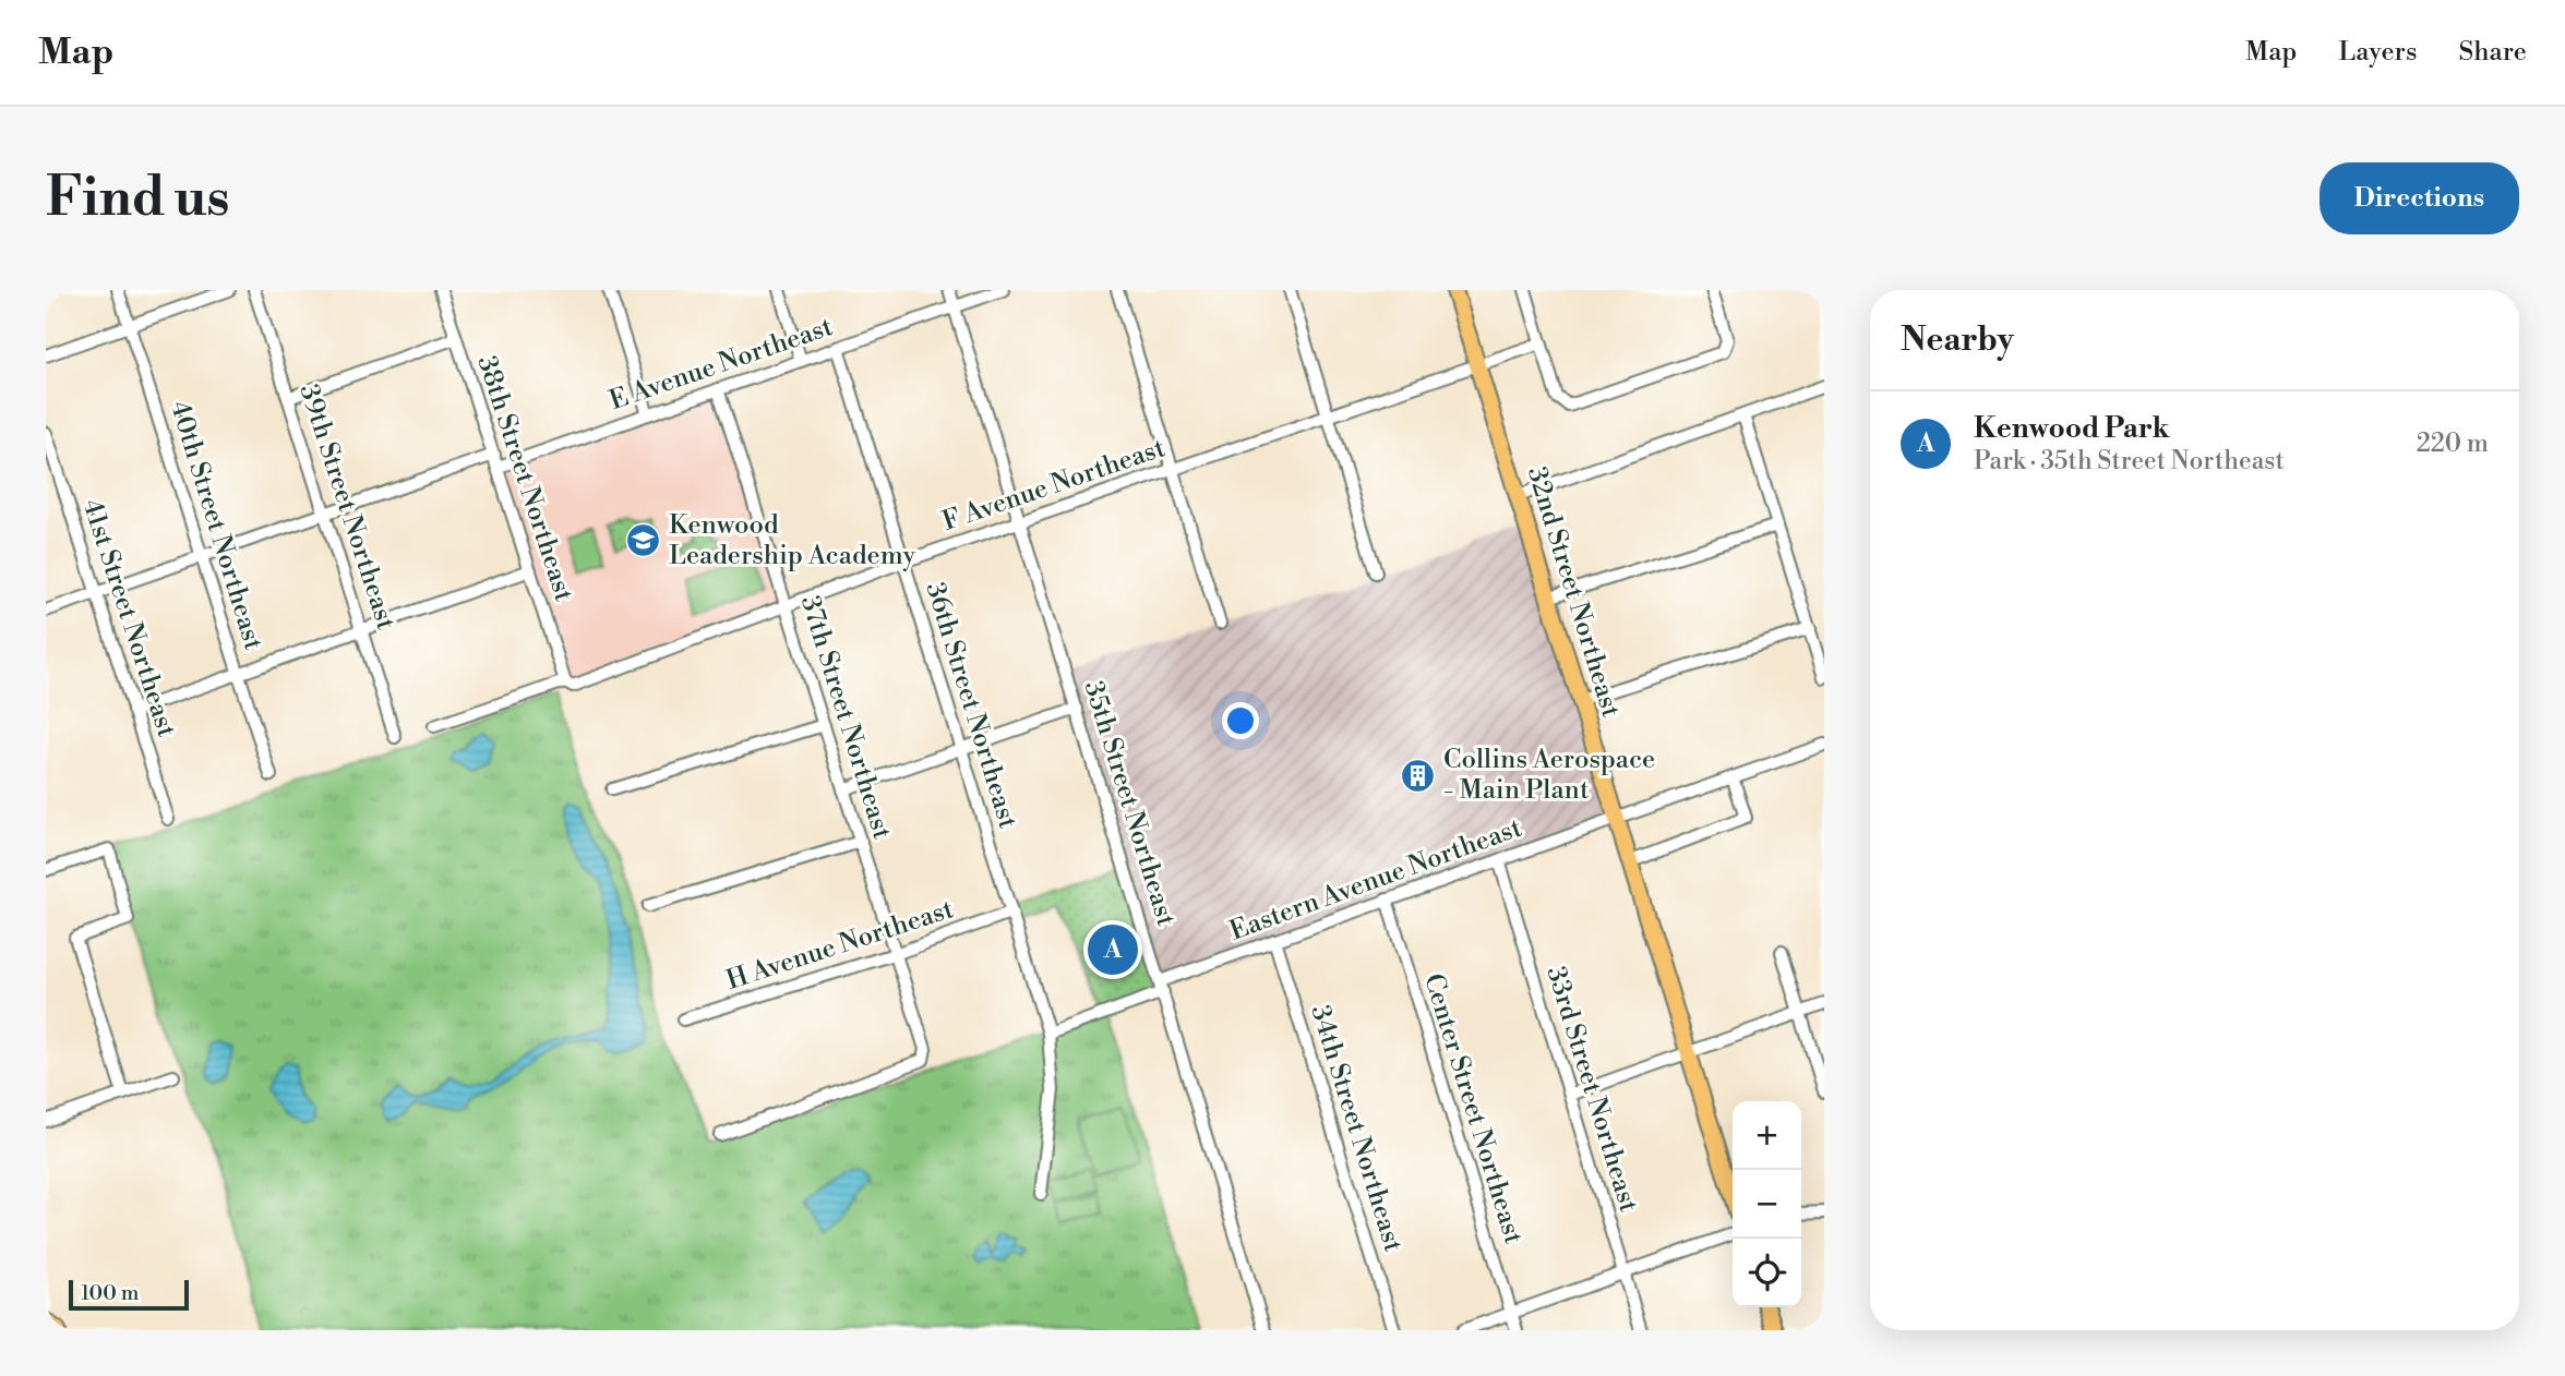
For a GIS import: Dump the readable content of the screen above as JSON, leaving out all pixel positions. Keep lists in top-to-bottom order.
{
  "streets": {
    "main road": ["32nd Street Northeast"],
    "street": [
      "E Avenue Northeast",
      "38th Street Northeast",
      "F Avenue Northeast",
      "39th Street Northeast",
      "40th Street Northeast",
      "41st Street Northeast",
      "36th Street Northeast",
      "37th Street Northeast",
      "35th Street Northeast",
      "Eastern Avenue Northeast",
      "H Avenue Northeast",
      "33rd Street Northeast",
      "Center Street Northeast",
      "34th Street Northeast"
    ]
  },
  "crossings": [
    ["E Avenue Northeast", "38th Street Northeast"],
    ["E Avenue Northeast", "39th Street Northeast"],
    ["E Avenue Northeast", "40th Street Northeast"],
    ["E Avenue Northeast", "41st Street Northeast"],
    ["E Avenue Northeast", "36th Street Northeast"],
    ["E Avenue Northeast", "37th Street Northeast"],
    ["E Avenue Northeast", "35th Street Northeast"],
    ["38th Street Northeast", "F Avenue Northeast"],
    ["F Avenue Northeast", "32nd Street Northeast"],
    ["F Avenue Northeast", "36th Street Northeast"],
    ["F Avenue Northeast", "37th Street Northeast"],
    ["F Avenue Northeast", "35th Street Northeast"],
    ["32nd Street Northeast", "Eastern Avenue Northeast"],
    ["36th Street Northeast", "Eastern Avenue Northeast"],
    ["36th Street Northeast", "H Avenue Northeast"],
    ["37th Street Northeast", "H Avenue Northeast"],
    ["35th Street Northeast", "Eastern Avenue Northeast"],
    ["Eastern Avenue Northeast", "33rd Street Northeast"],
    ["Eastern Avenue Northeast", "Center Street Northeast"],
    ["Eastern Avenue Northeast", "34th Street Northeast"]
  ],
  "places": {
    "school or university": ["Kenwood Leadership Academy"],
    "building": ["Collins Aerospace - Main Plant"]
  },
  "scale_bar": "100 m",
  "page": {
    "header": "Map",
    "nav": ["Map", "Layers", "Share"],
    "buttons": "Directions",
    "title": "Find us",
    "heading": "Nearby",
    "list": [
      {
        "mark": "A",
        "name": "Kenwood Park",
        "note": "Park · 35th Street Northeast",
        "value": "220 m"
      }
    ],
    "pins": "A",
    "map_buttons": ["+", "−"],
    "scale": "100 m"
  }
}
